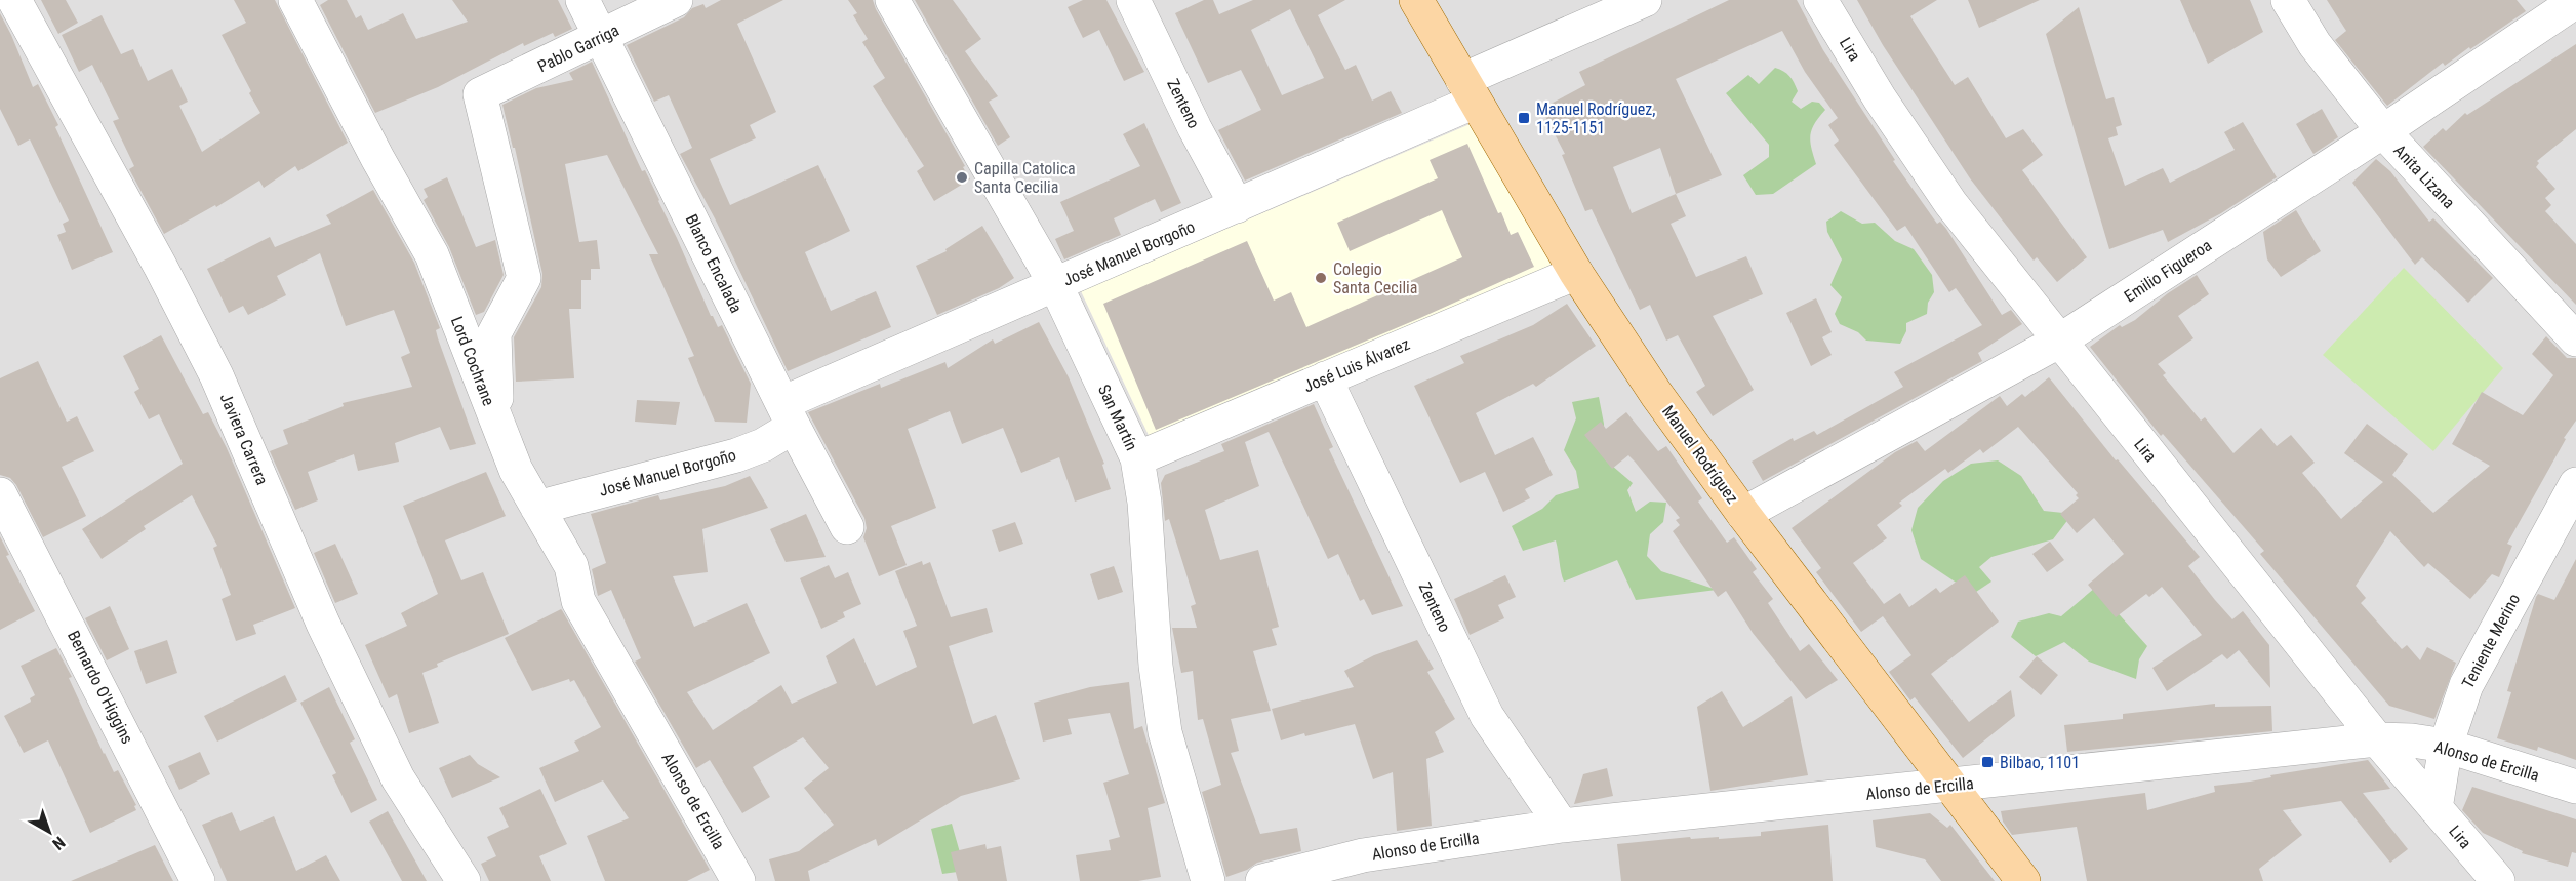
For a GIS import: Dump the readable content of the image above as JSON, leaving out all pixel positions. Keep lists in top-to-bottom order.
{
  "streets": {
    "main road": ["Manuel Rodríguez"],
    "street": [
      "Pablo Garriga",
      "Lira",
      "Zenteno",
      "Anita Lizana",
      "José Manuel Borgoño",
      "Blanco Encalada",
      "Emilio Figueroa",
      "Lord Cochrane",
      "José Luis Álvarez",
      "San Martín",
      "Javiera Carrera",
      "Teniente Merino",
      "Bernardo O'Higgins",
      "Alonso de Ercilla"
    ]
  },
  "crossings": [
    ["Pablo Garriga", "Blanco Encalada"],
    ["Pablo Garriga", "Lord Cochrane"],
    ["Lira", "Emilio Figueroa"],
    ["Lira", "Teniente Merino"],
    ["Lira", "Alonso de Ercilla"],
    ["Zenteno", "José Manuel Borgoño"],
    ["Zenteno", "José Luis Álvarez"],
    ["Zenteno", "Alonso de Ercilla"],
    ["Anita Lizana", "Emilio Figueroa"],
    ["José Manuel Borgoño", "Blanco Encalada"],
    ["José Manuel Borgoño", "Lord Cochrane"],
    ["José Manuel Borgoño", "San Martín"],
    ["José Manuel Borgoño", "Manuel Rodríguez"],
    ["Emilio Figueroa", "Manuel Rodríguez"],
    ["Lord Cochrane", "Alonso de Ercilla"],
    ["José Luis Álvarez", "San Martín"],
    ["José Luis Álvarez", "Manuel Rodríguez"],
    ["Manuel Rodríguez", "Alonso de Ercilla"],
    ["Teniente Merino", "Alonso de Ercilla"]
  ],
  "places": {
    "transit": ["Manuel Rodríguez, 1125-1151", "Bilbao, 1101"],
    "other": ["Capilla Catolica Santa Cecilia", "Colegio Santa Cecilia"]
  },
  "north": "bottom right"
}
